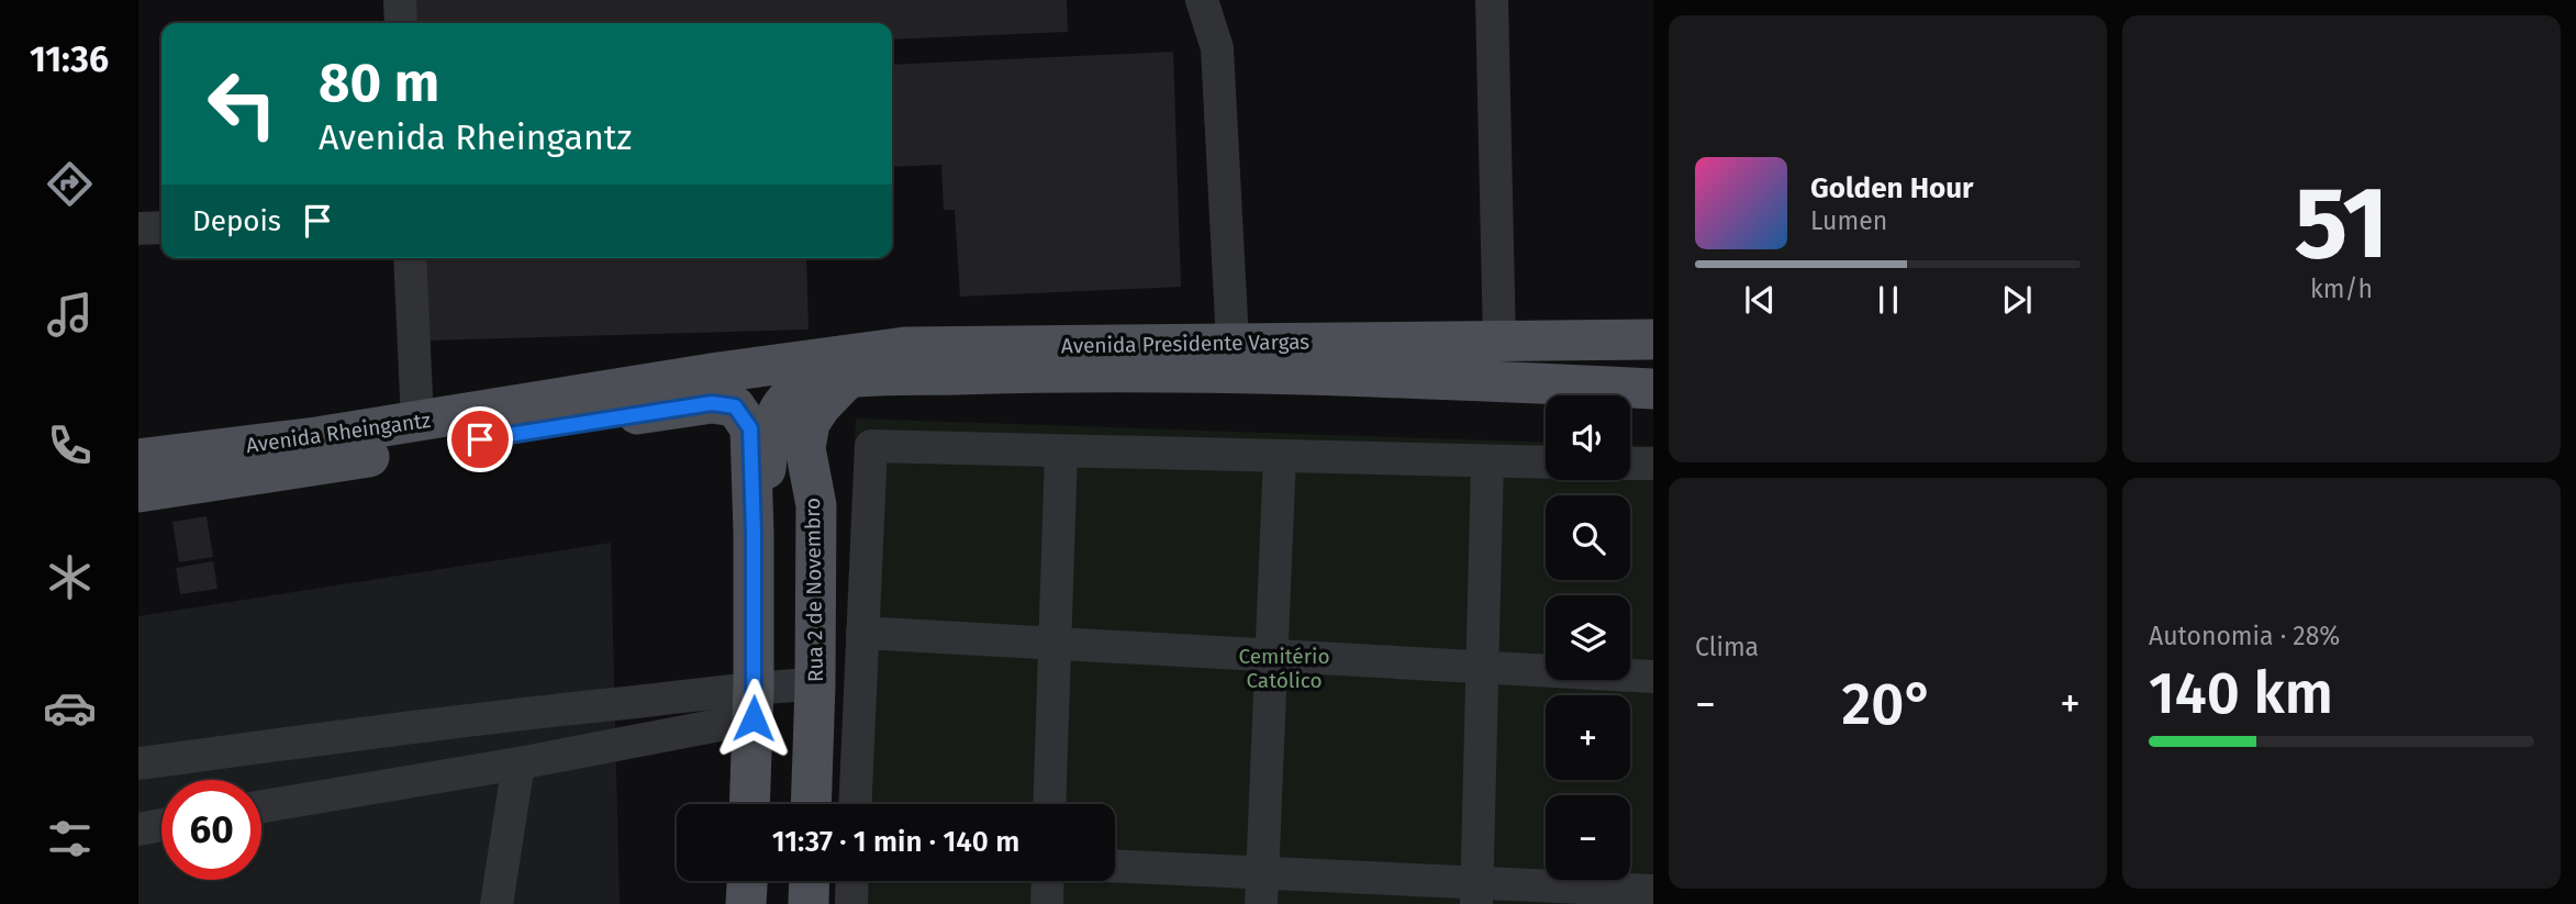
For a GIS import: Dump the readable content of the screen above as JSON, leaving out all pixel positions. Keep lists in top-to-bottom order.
{
  "streets": {
    "main road": ["Avenida Presidente Vargas", "Avenida Rheingantz", "Rua 2 de Novembro"]
  },
  "crossings": [
    ["Avenida Presidente Vargas", "Avenida Rheingantz"],
    ["Avenida Presidente Vargas", "Rua 2 de Novembro"]
  ],
  "parks": ["Cemitério Católico"],
  "page": {
    "tabs": "11:36",
    "tile": [
      ["51", "km/h"],
      "Clima",
      ["Autonomia · 28%", "140 km"]
    ],
    "turn": ["80 m", "Avenida Rheingantz"],
    "song": ["Golden Hour", "Lumen"],
    "then": "Depois",
    "map_buttons": ["+", "−"],
    "heat": ["−", "20°", "+"],
    "limit": "60",
    "trip": "11:37 · 1 min · 140 m"
  }
}
